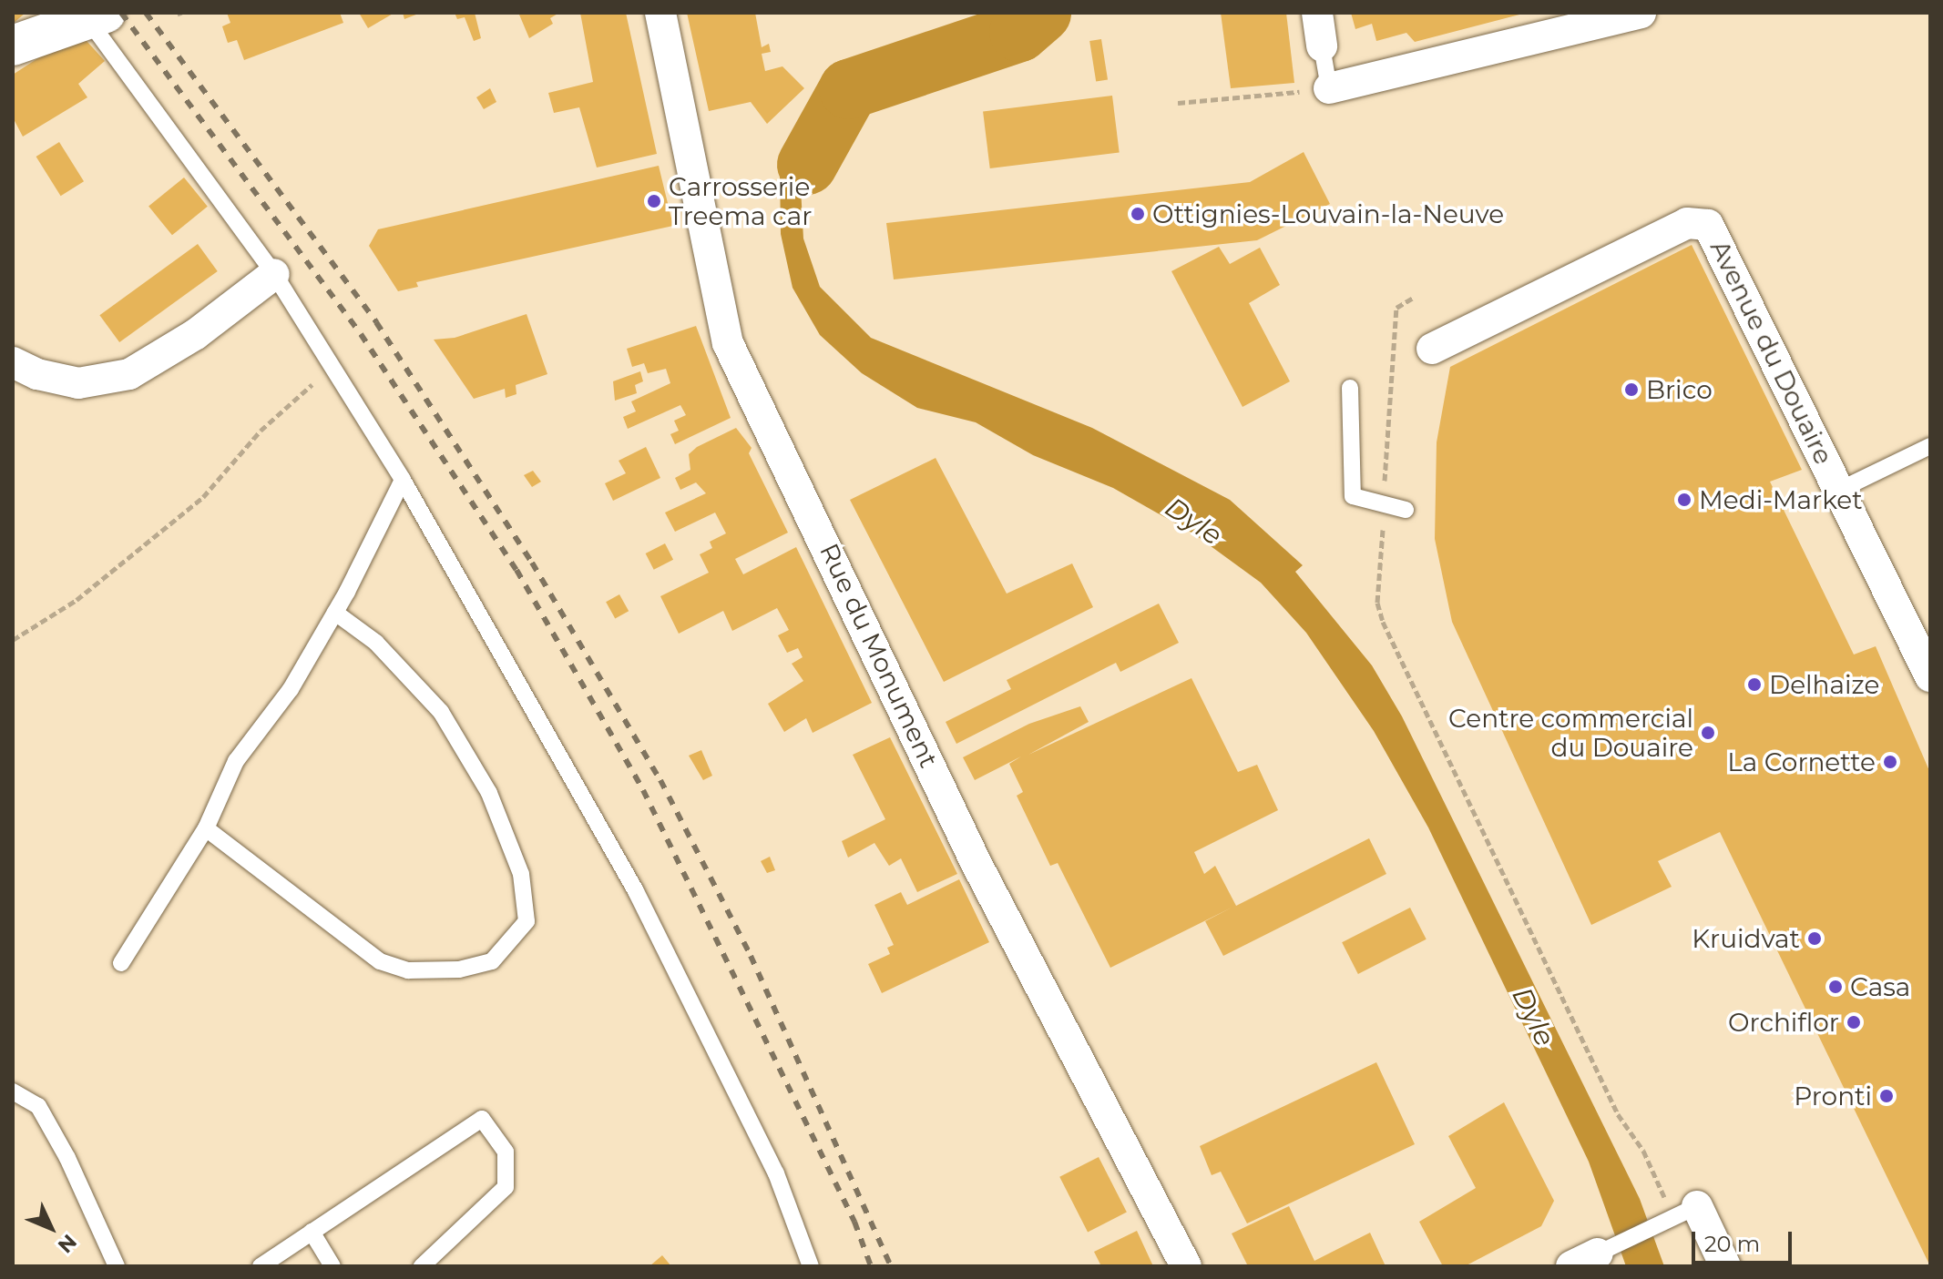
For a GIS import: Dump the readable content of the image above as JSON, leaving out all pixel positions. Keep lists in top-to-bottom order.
{
  "streets": {
    "street": ["Avenue du Douaire", "Rue du Monument"]
  },
  "water": ["Dyle"],
  "places": [
    "Carrosserie Treema car",
    "Ottignies-Louvain-la-Neuve",
    "Brico",
    "Medi-Market",
    "Delhaize",
    "Centre commercial du Douaire",
    "La Cornette",
    "Kruidvat",
    "Casa",
    "Orchiflor",
    "Pronti"
  ],
  "scale_bar": "20 m",
  "north": "bottom right"
}
